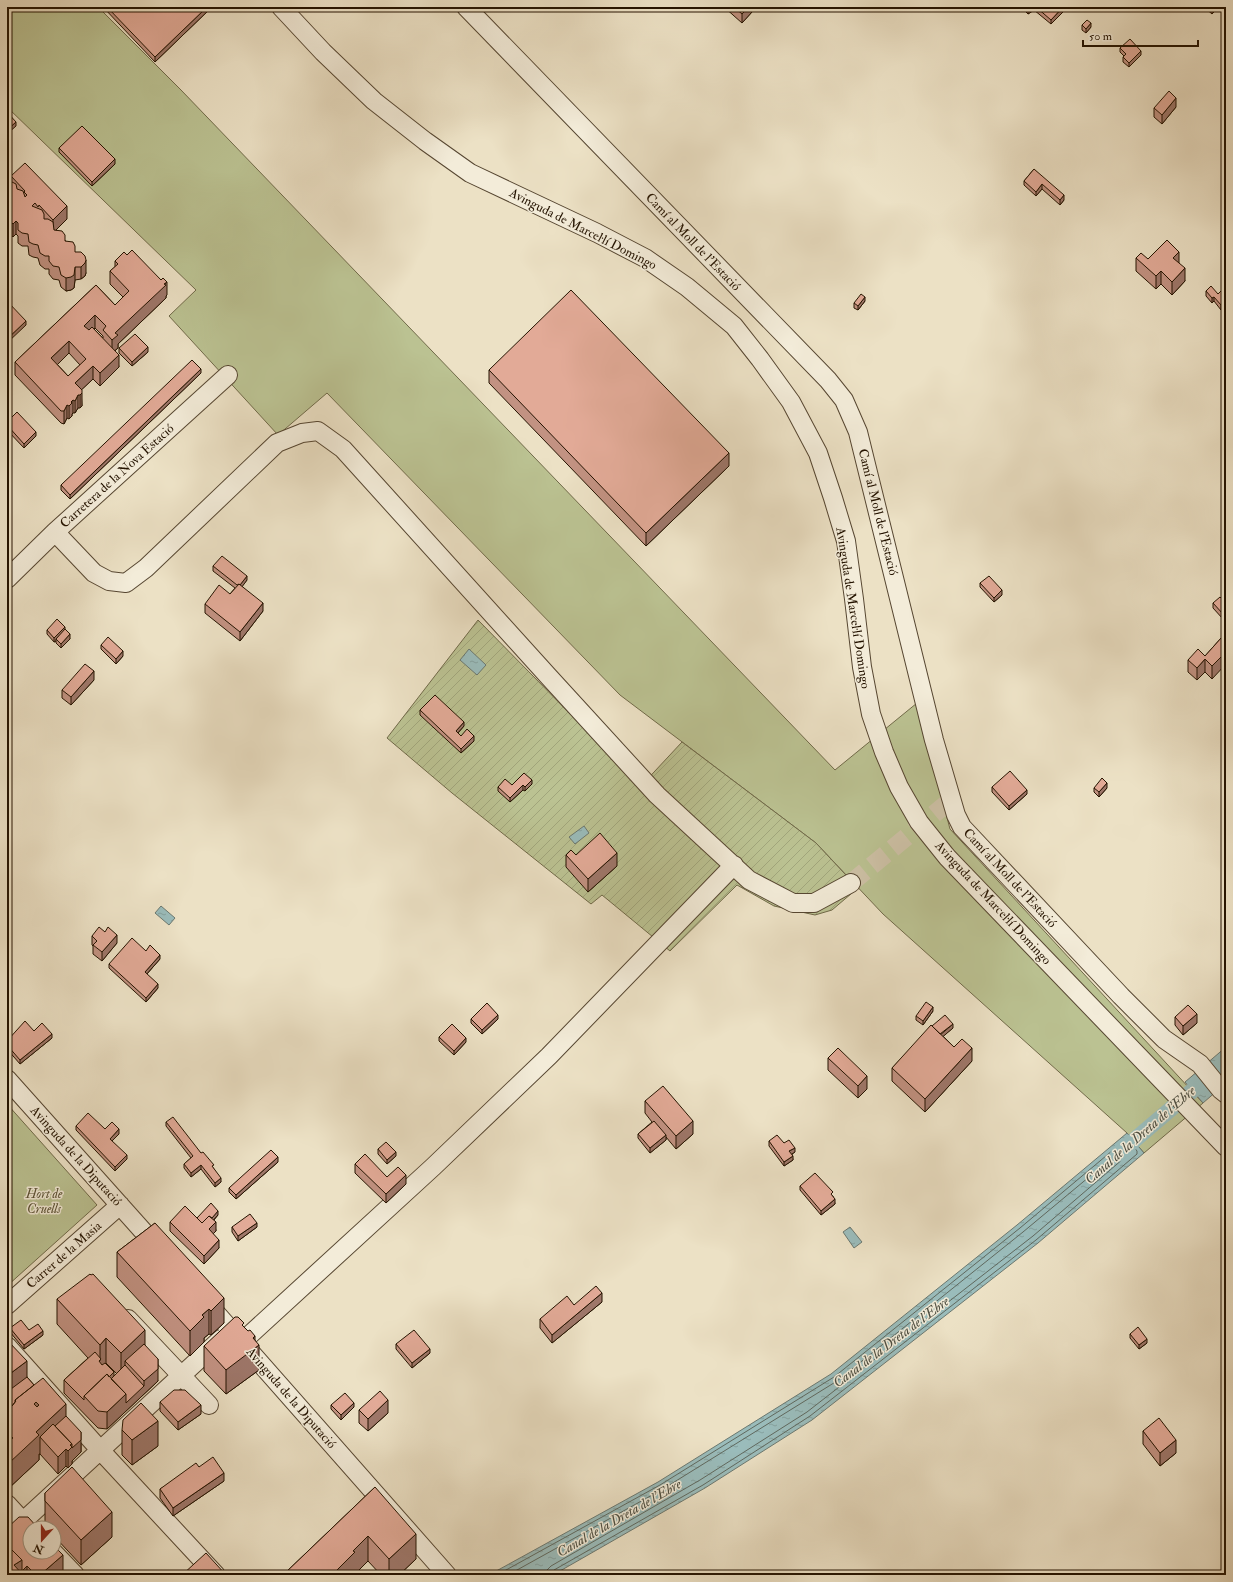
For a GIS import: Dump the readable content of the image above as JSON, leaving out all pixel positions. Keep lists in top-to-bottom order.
{
  "streets": {
    "street": [
      "Avinguda de Marcel·lí Domingo",
      "Camí al Moll de l'Estació",
      "Carretera de la Nova Estació",
      "Avinguda de la Diputació",
      "Carrer de la Masia"
    ]
  },
  "crossings": [
    ["Avinguda de la Diputació", "Carrer de la Masia"]
  ],
  "water": ["Canal de la Dreta de l'Ebre"],
  "parks": ["Hort de Cruells"],
  "scale_bar": "50 m",
  "north": "bottom"
}
